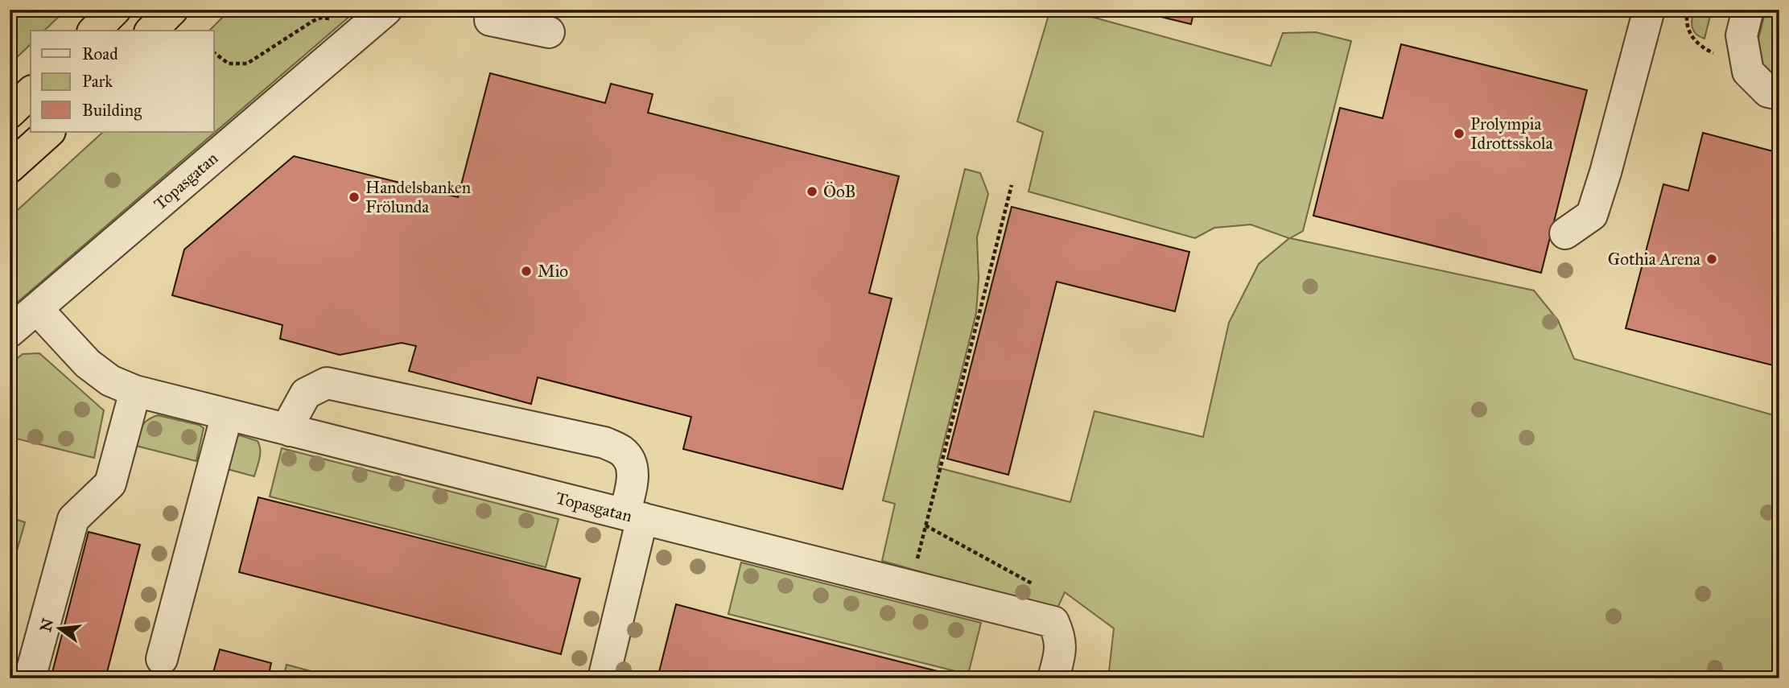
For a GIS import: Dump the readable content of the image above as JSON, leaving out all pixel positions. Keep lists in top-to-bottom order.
{
  "streets": {
    "street": ["Topasgatan"]
  },
  "places": [
    "Prolympia Idrottsskola",
    "ÖoB",
    "Handelsbanken Frölunda",
    "Gothia Arena",
    "Mio"
  ],
  "legend": ["Road", "Park", "Building"],
  "north": "left"
}
